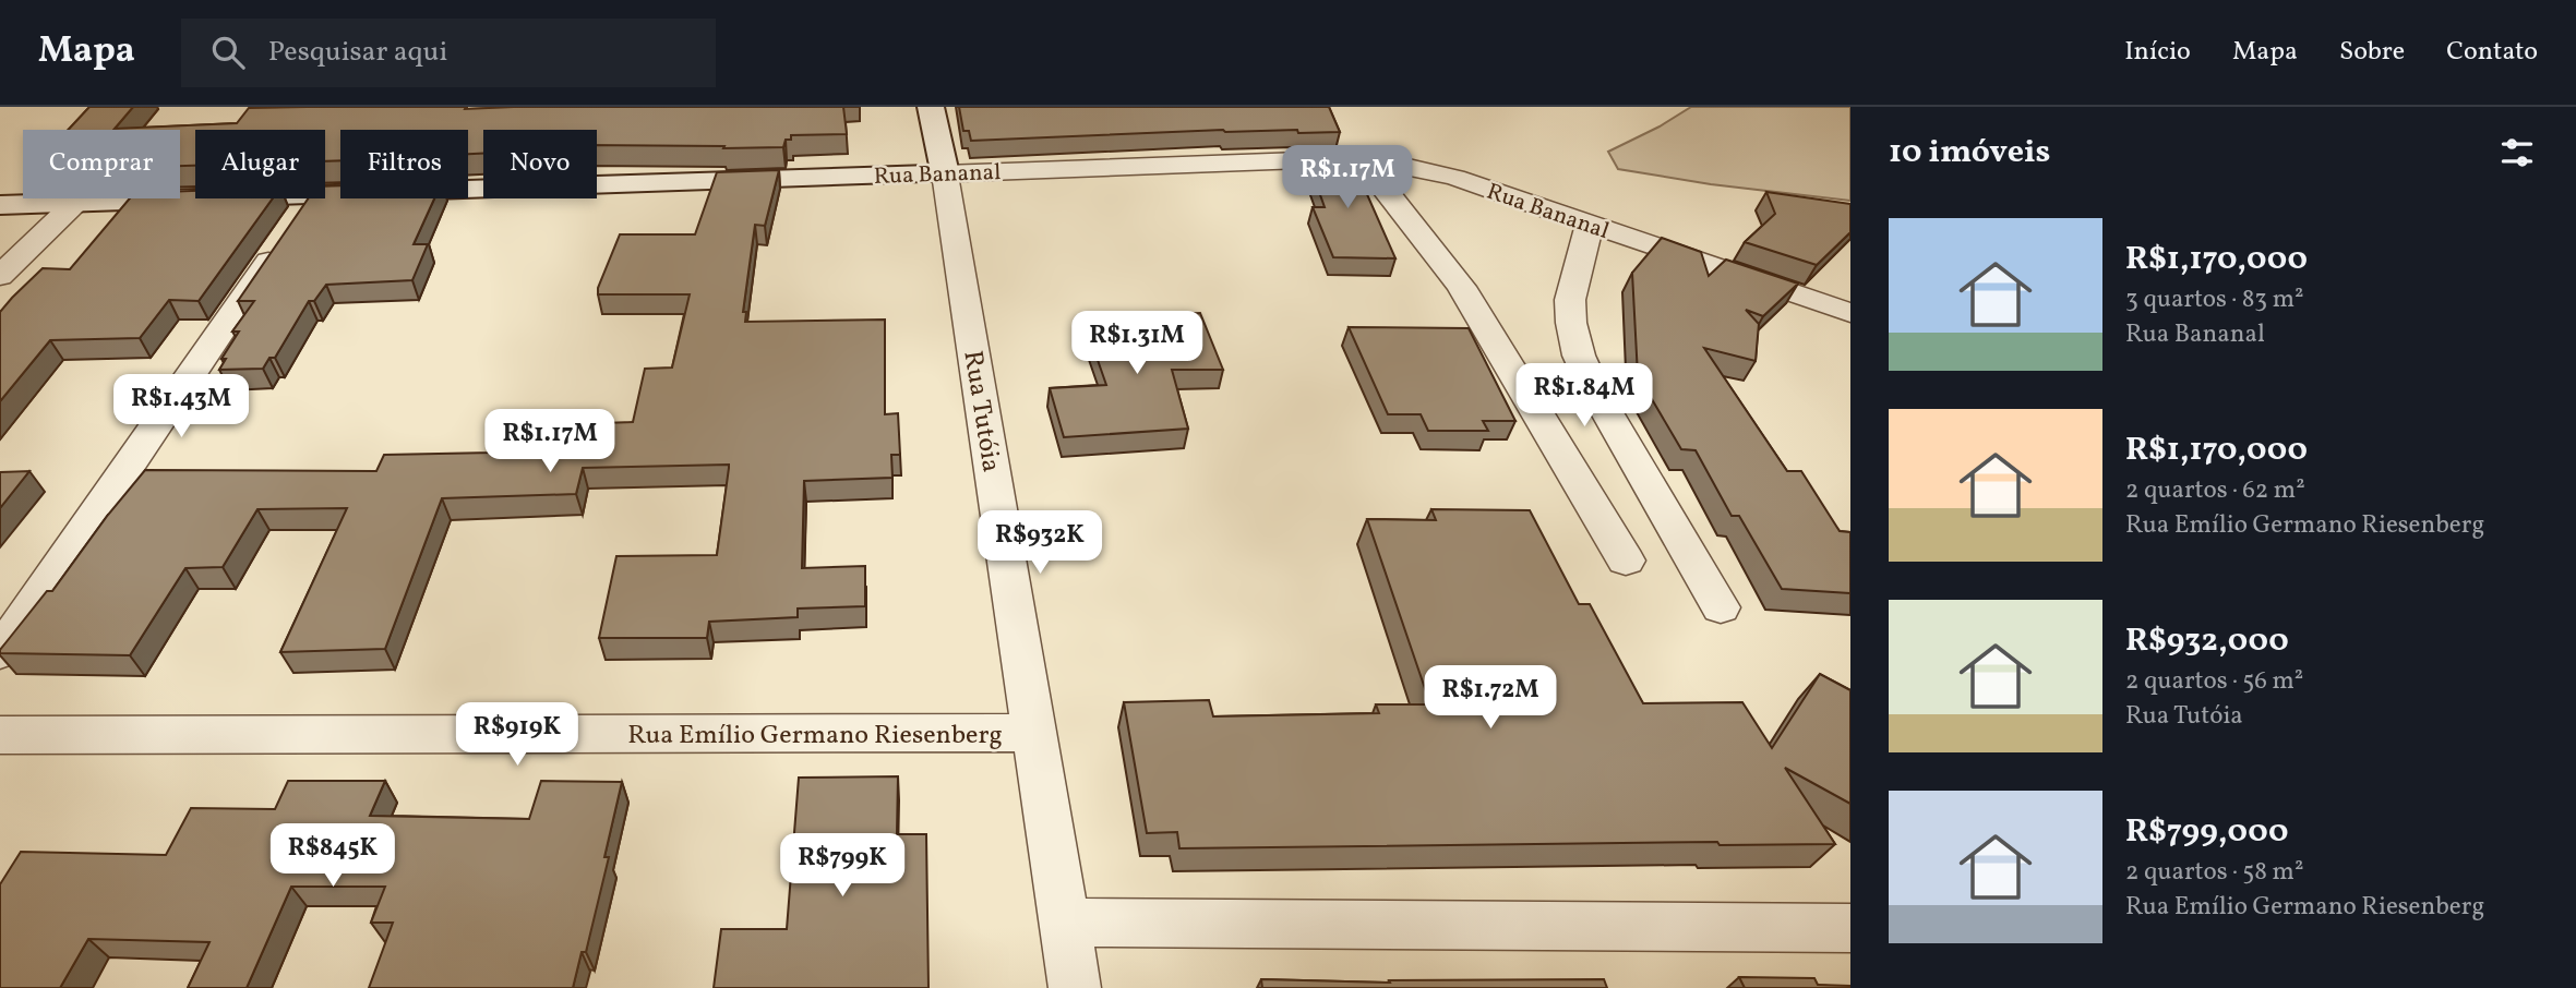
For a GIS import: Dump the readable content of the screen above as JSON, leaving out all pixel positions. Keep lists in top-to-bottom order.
{
  "streets": {
    "street": ["Rua Bananal", "Rua Tutóia", "Rua Emílio Germano Riesenberg"]
  },
  "crossings": [
    ["Rua Bananal", "Rua Tutóia"],
    ["Rua Tutóia", "Rua Emílio Germano Riesenberg"]
  ],
  "page": {
    "header": "Mapa",
    "search": "Pesquisar aqui",
    "nav": [
      "Início",
      "Mapa",
      "Sobre",
      "Contato"
    ],
    "heading": "10 imóveis",
    "chip": [
      "Comprar",
      "Alugar",
      "Filtros",
      "Novo"
    ],
    "price": [
      "R$1.17M",
      "R$1.31M",
      "R$1.84M",
      "R$1.43M",
      "R$1.17M",
      "R$932K",
      "R$1.72M",
      "R$919K",
      "R$845K",
      "R$799K"
    ],
    "list": [
      {
        "name": "R$1,170,000",
        "note": "3 quartos · 83 m² · Rua Bananal"
      },
      {
        "name": "R$1,170,000",
        "note": "2 quartos · 62 m² · Rua Emílio Germano Riesenberg"
      },
      {
        "name": "R$932,000",
        "note": "2 quartos · 56 m² · Rua Tutóia"
      },
      {
        "name": "R$799,000",
        "note": "2 quartos · 58 m² · Rua Emílio Germano Riesenberg"
      }
    ]
  }
}
